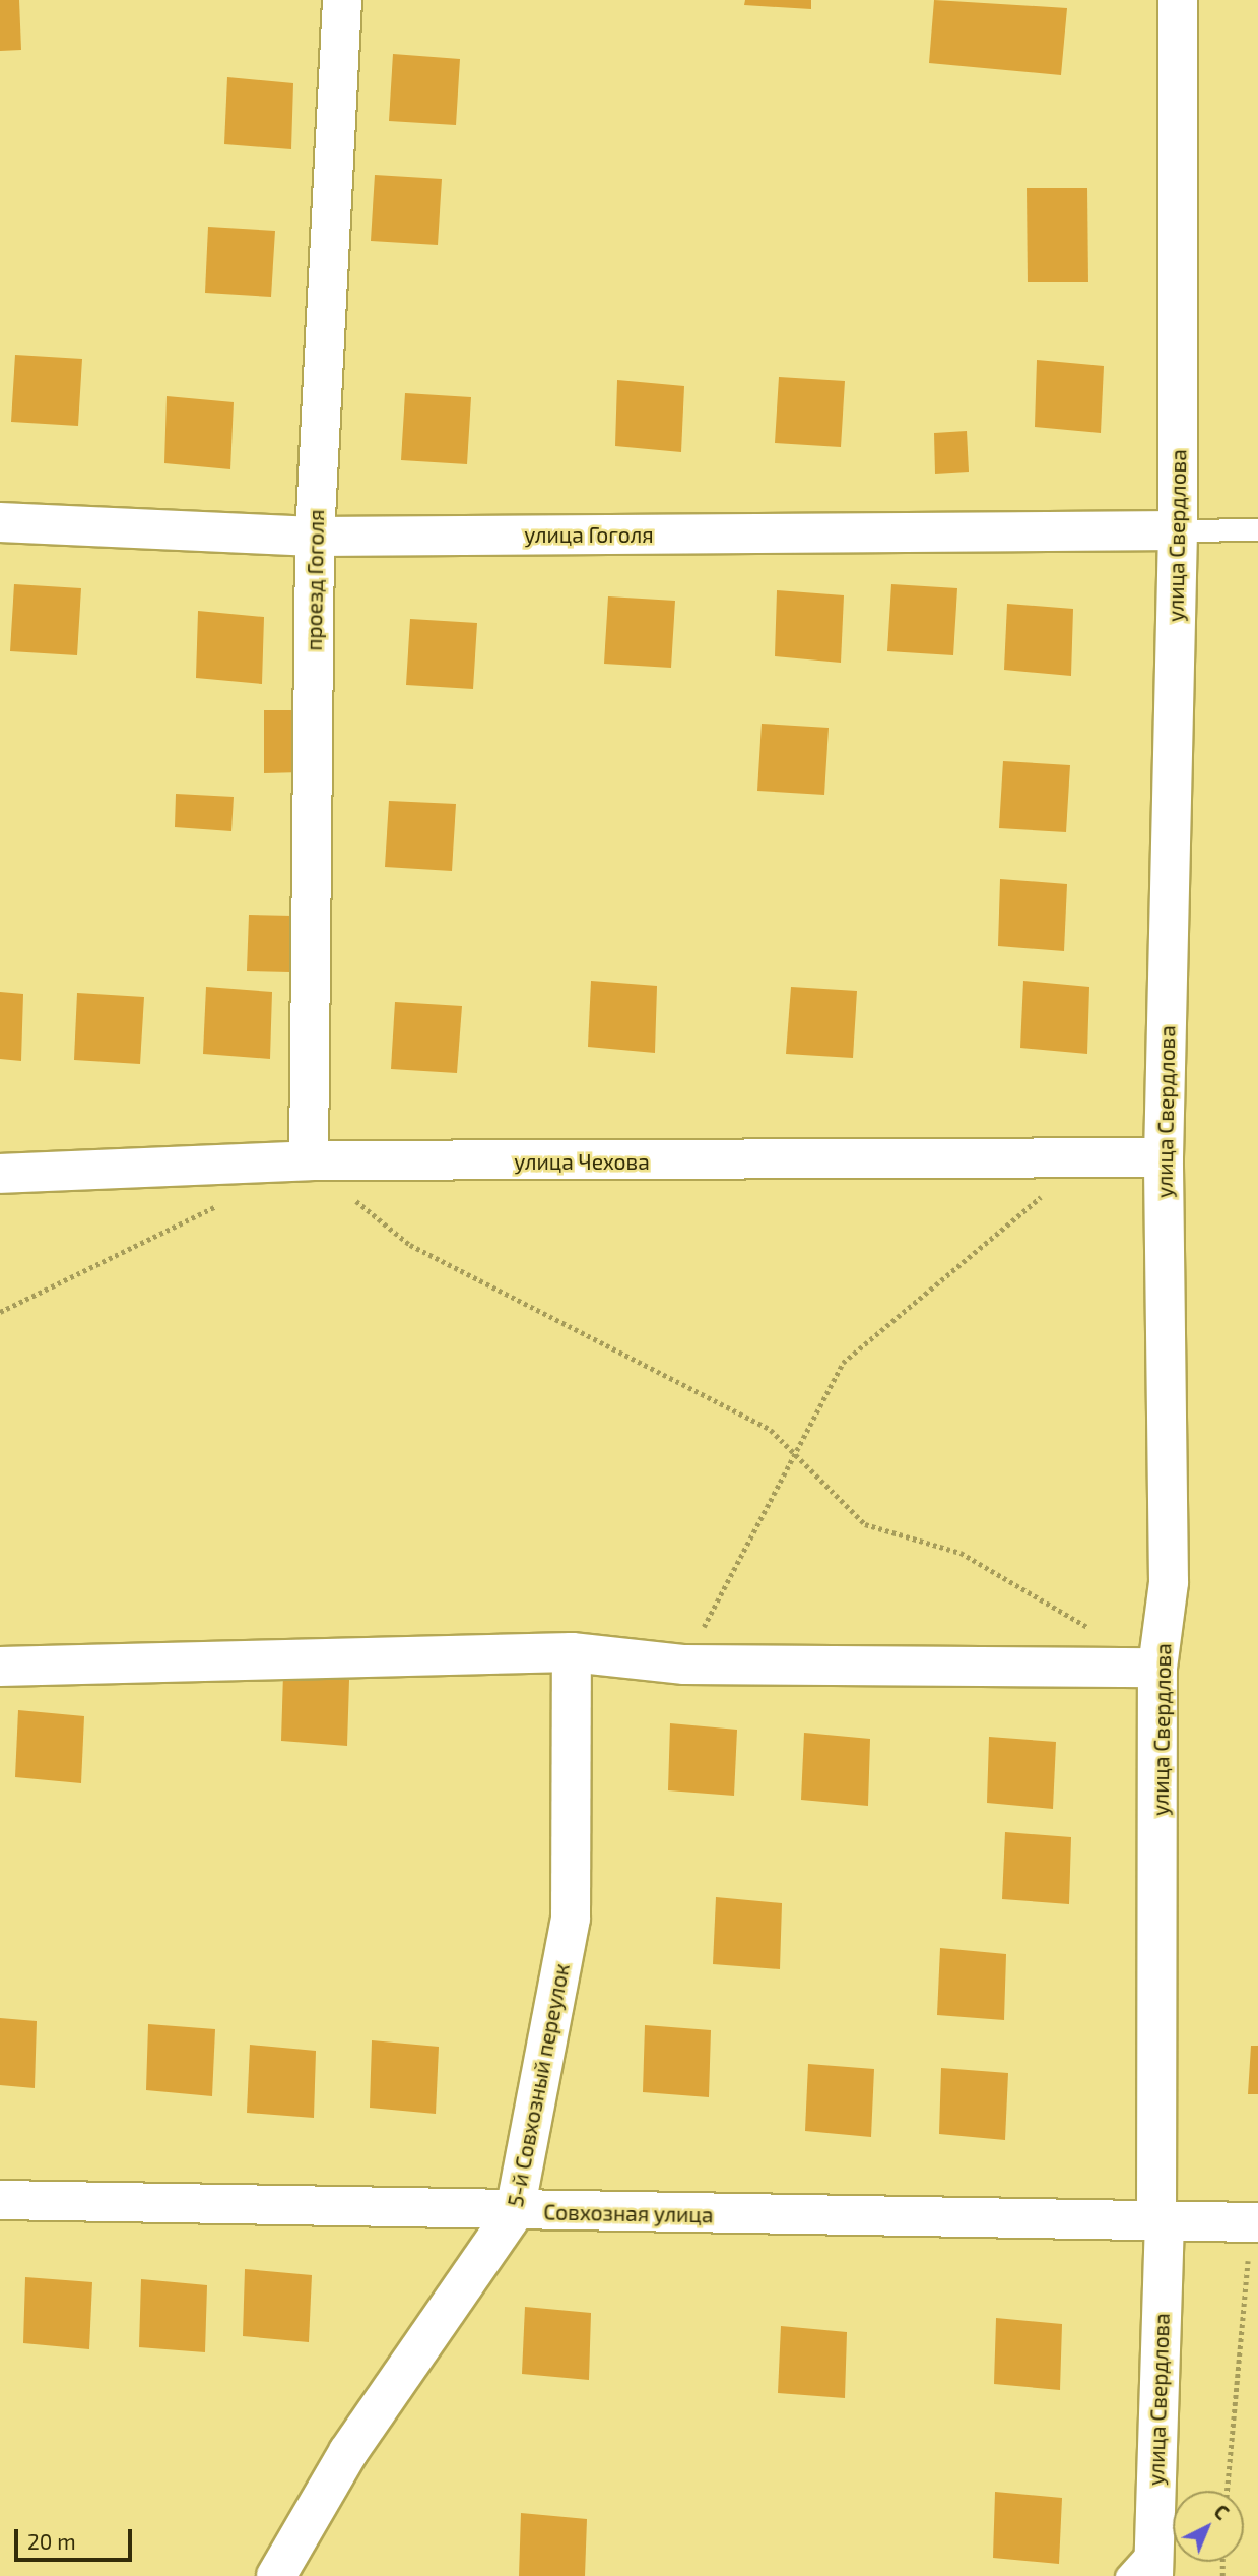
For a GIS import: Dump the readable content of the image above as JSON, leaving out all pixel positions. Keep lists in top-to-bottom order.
{
  "streets": {
    "street": [
      "улица Гоголя",
      "улица Свердлова",
      "проезд Гоголя",
      "улица Чехова",
      "5-й Совхозный переулок",
      "Совхозная улица"
    ]
  },
  "crossings": [
    ["улица Гоголя", "улица Свердлова"],
    ["улица Гоголя", "проезд Гоголя"],
    ["улица Свердлова", "улица Чехова"],
    ["улица Свердлова", "Совхозная улица"],
    ["проезд Гоголя", "улица Чехова"],
    ["5-й Совхозный переулок", "Совхозная улица"]
  ],
  "scale_bar": "20 m",
  "north": "top right"
}
